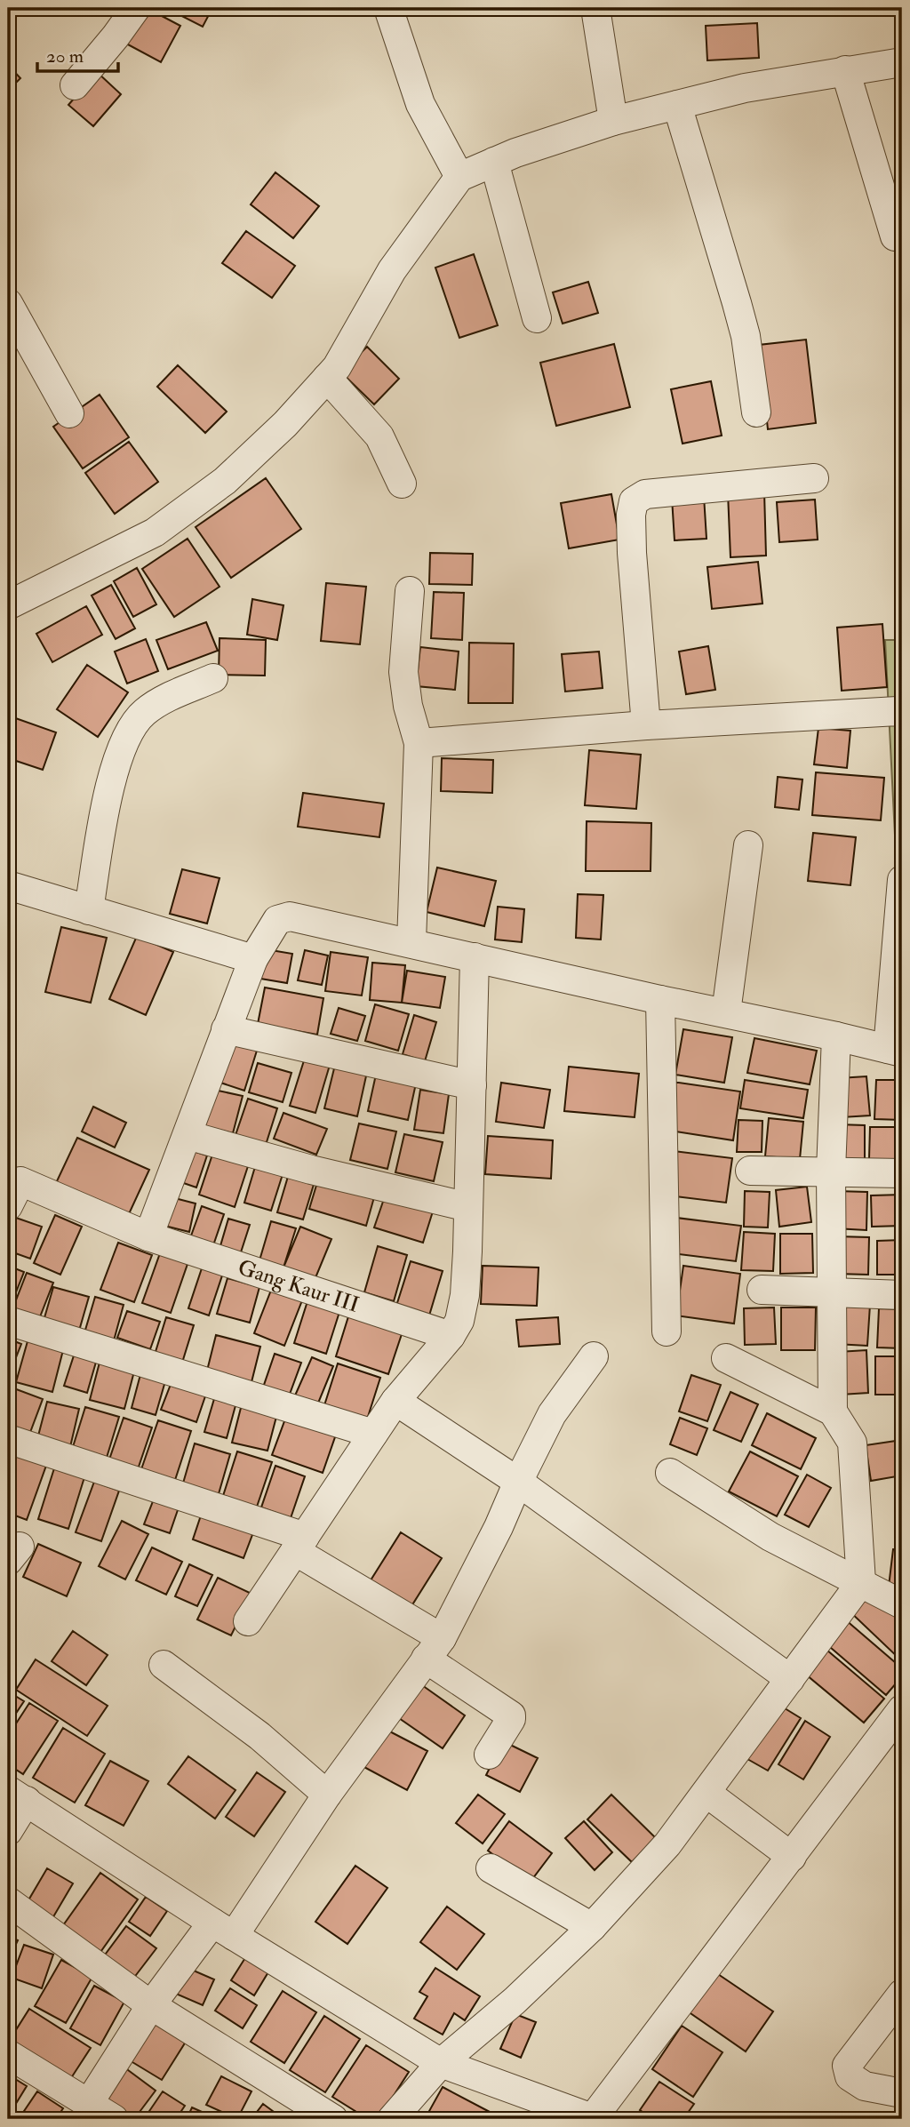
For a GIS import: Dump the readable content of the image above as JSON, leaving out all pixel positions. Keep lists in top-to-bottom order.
{
  "streets": {
    "street": ["Gang Kaur III"]
  },
  "scale_bar": "20 m"
}
